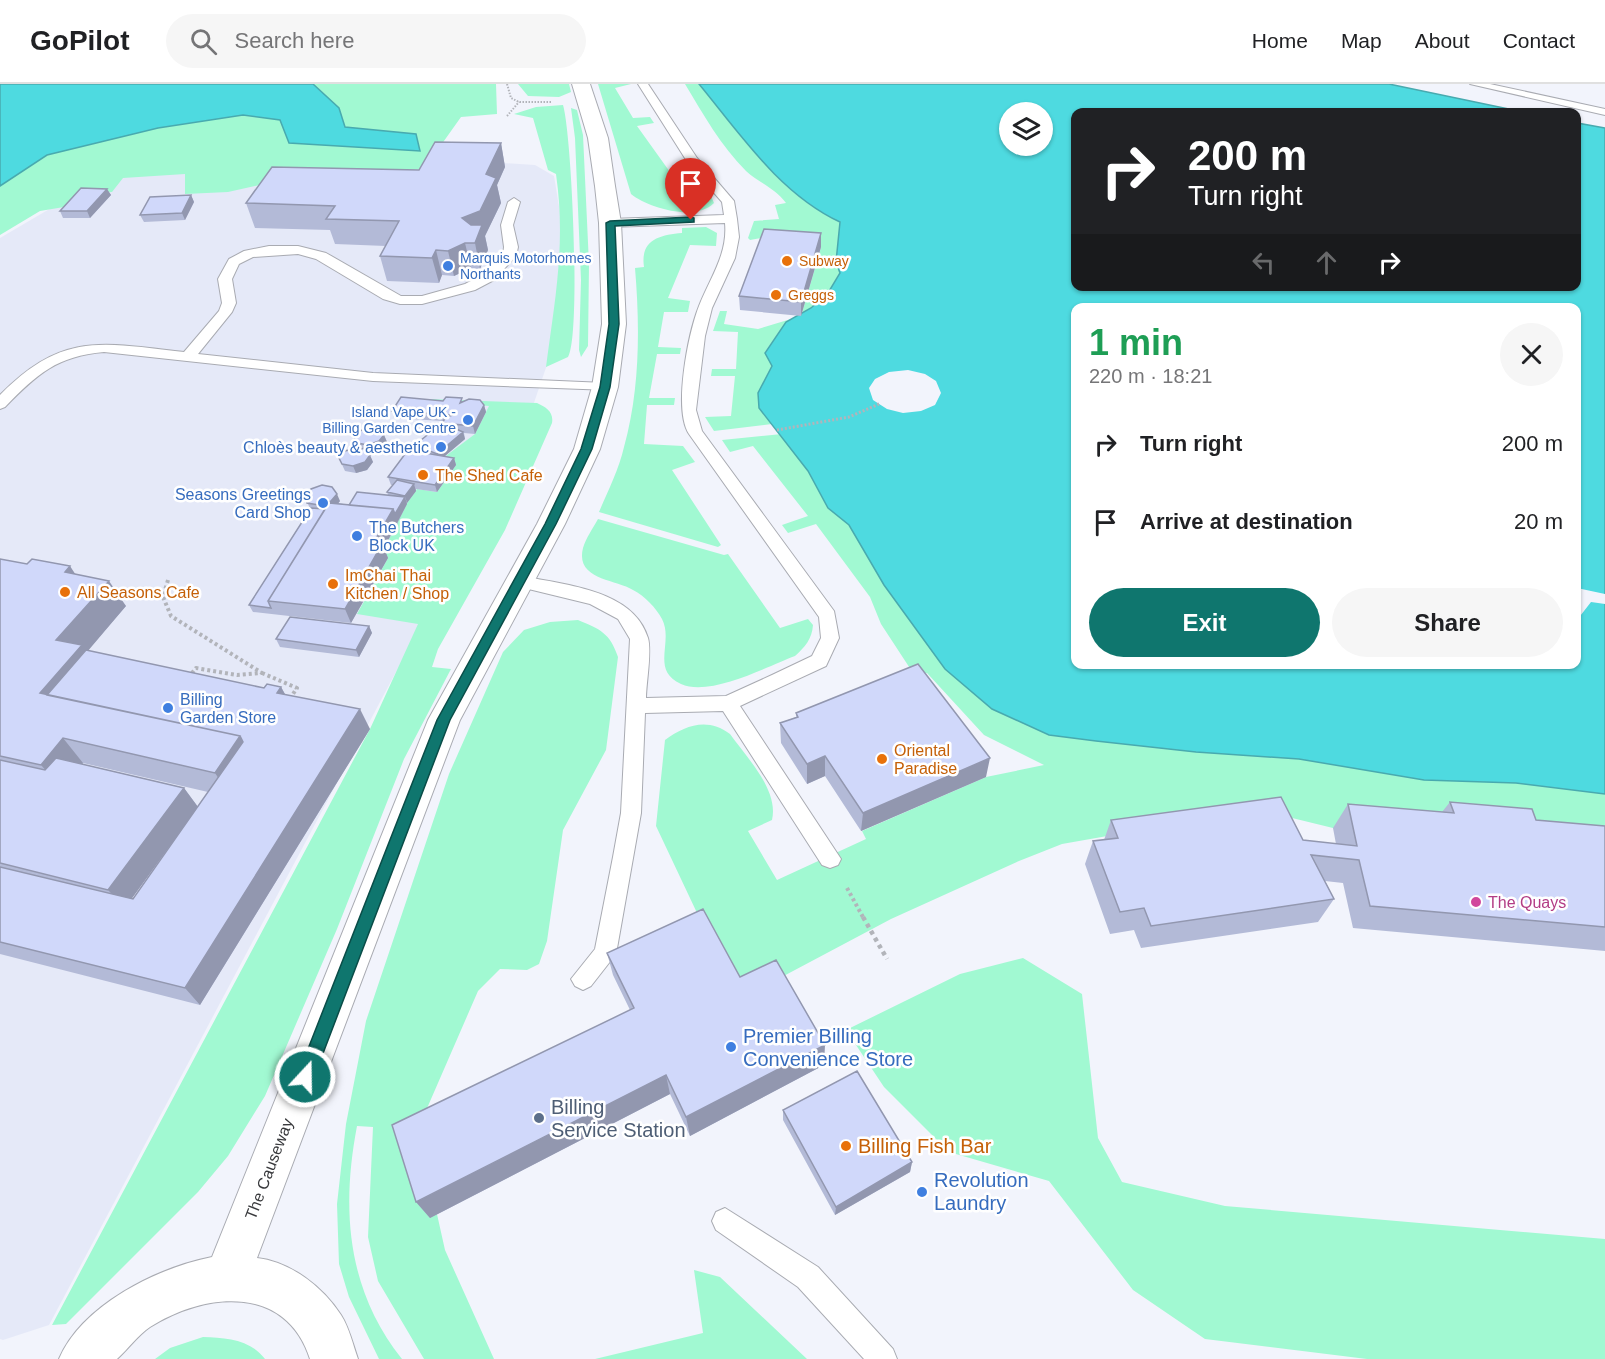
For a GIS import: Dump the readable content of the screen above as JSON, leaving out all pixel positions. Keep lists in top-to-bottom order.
{
  "streets": {
    "street": ["The Causeway"]
  },
  "places": [
    "Subway",
    "Marquis Motorhomes Northants",
    "Greggs",
    "Island Vape UK - Billing Garden Centre",
    "Chloès beauty & aesthetic",
    "The Shed Cafe",
    "Seasons Greetings Card Shop",
    "The Butchers Block UK",
    "ImChai Thai Kitchen / Shop",
    "All Seasons Cafe",
    "Billing Garden Store",
    "Oriental Paradise",
    "The Quays",
    "Premier Billing Convenience Store",
    "Billing Service Station",
    "Billing Fish Bar",
    "Revolution Laundry"
  ],
  "page": {
    "header": "GoPilot",
    "search": "Search here",
    "nav": [
      "Home",
      "Map",
      "About",
      "Contact"
    ],
    "turn": ["200 m", "Turn right"],
    "heading": ["1 min", "220 m · 18:21"],
    "list": [
      {
        "name": "Turn right",
        "value": "200 m"
      },
      {
        "name": "Arrive at destination",
        "value": "20 m"
      }
    ],
    "buttons": ["Exit", "Share"]
  }
}
